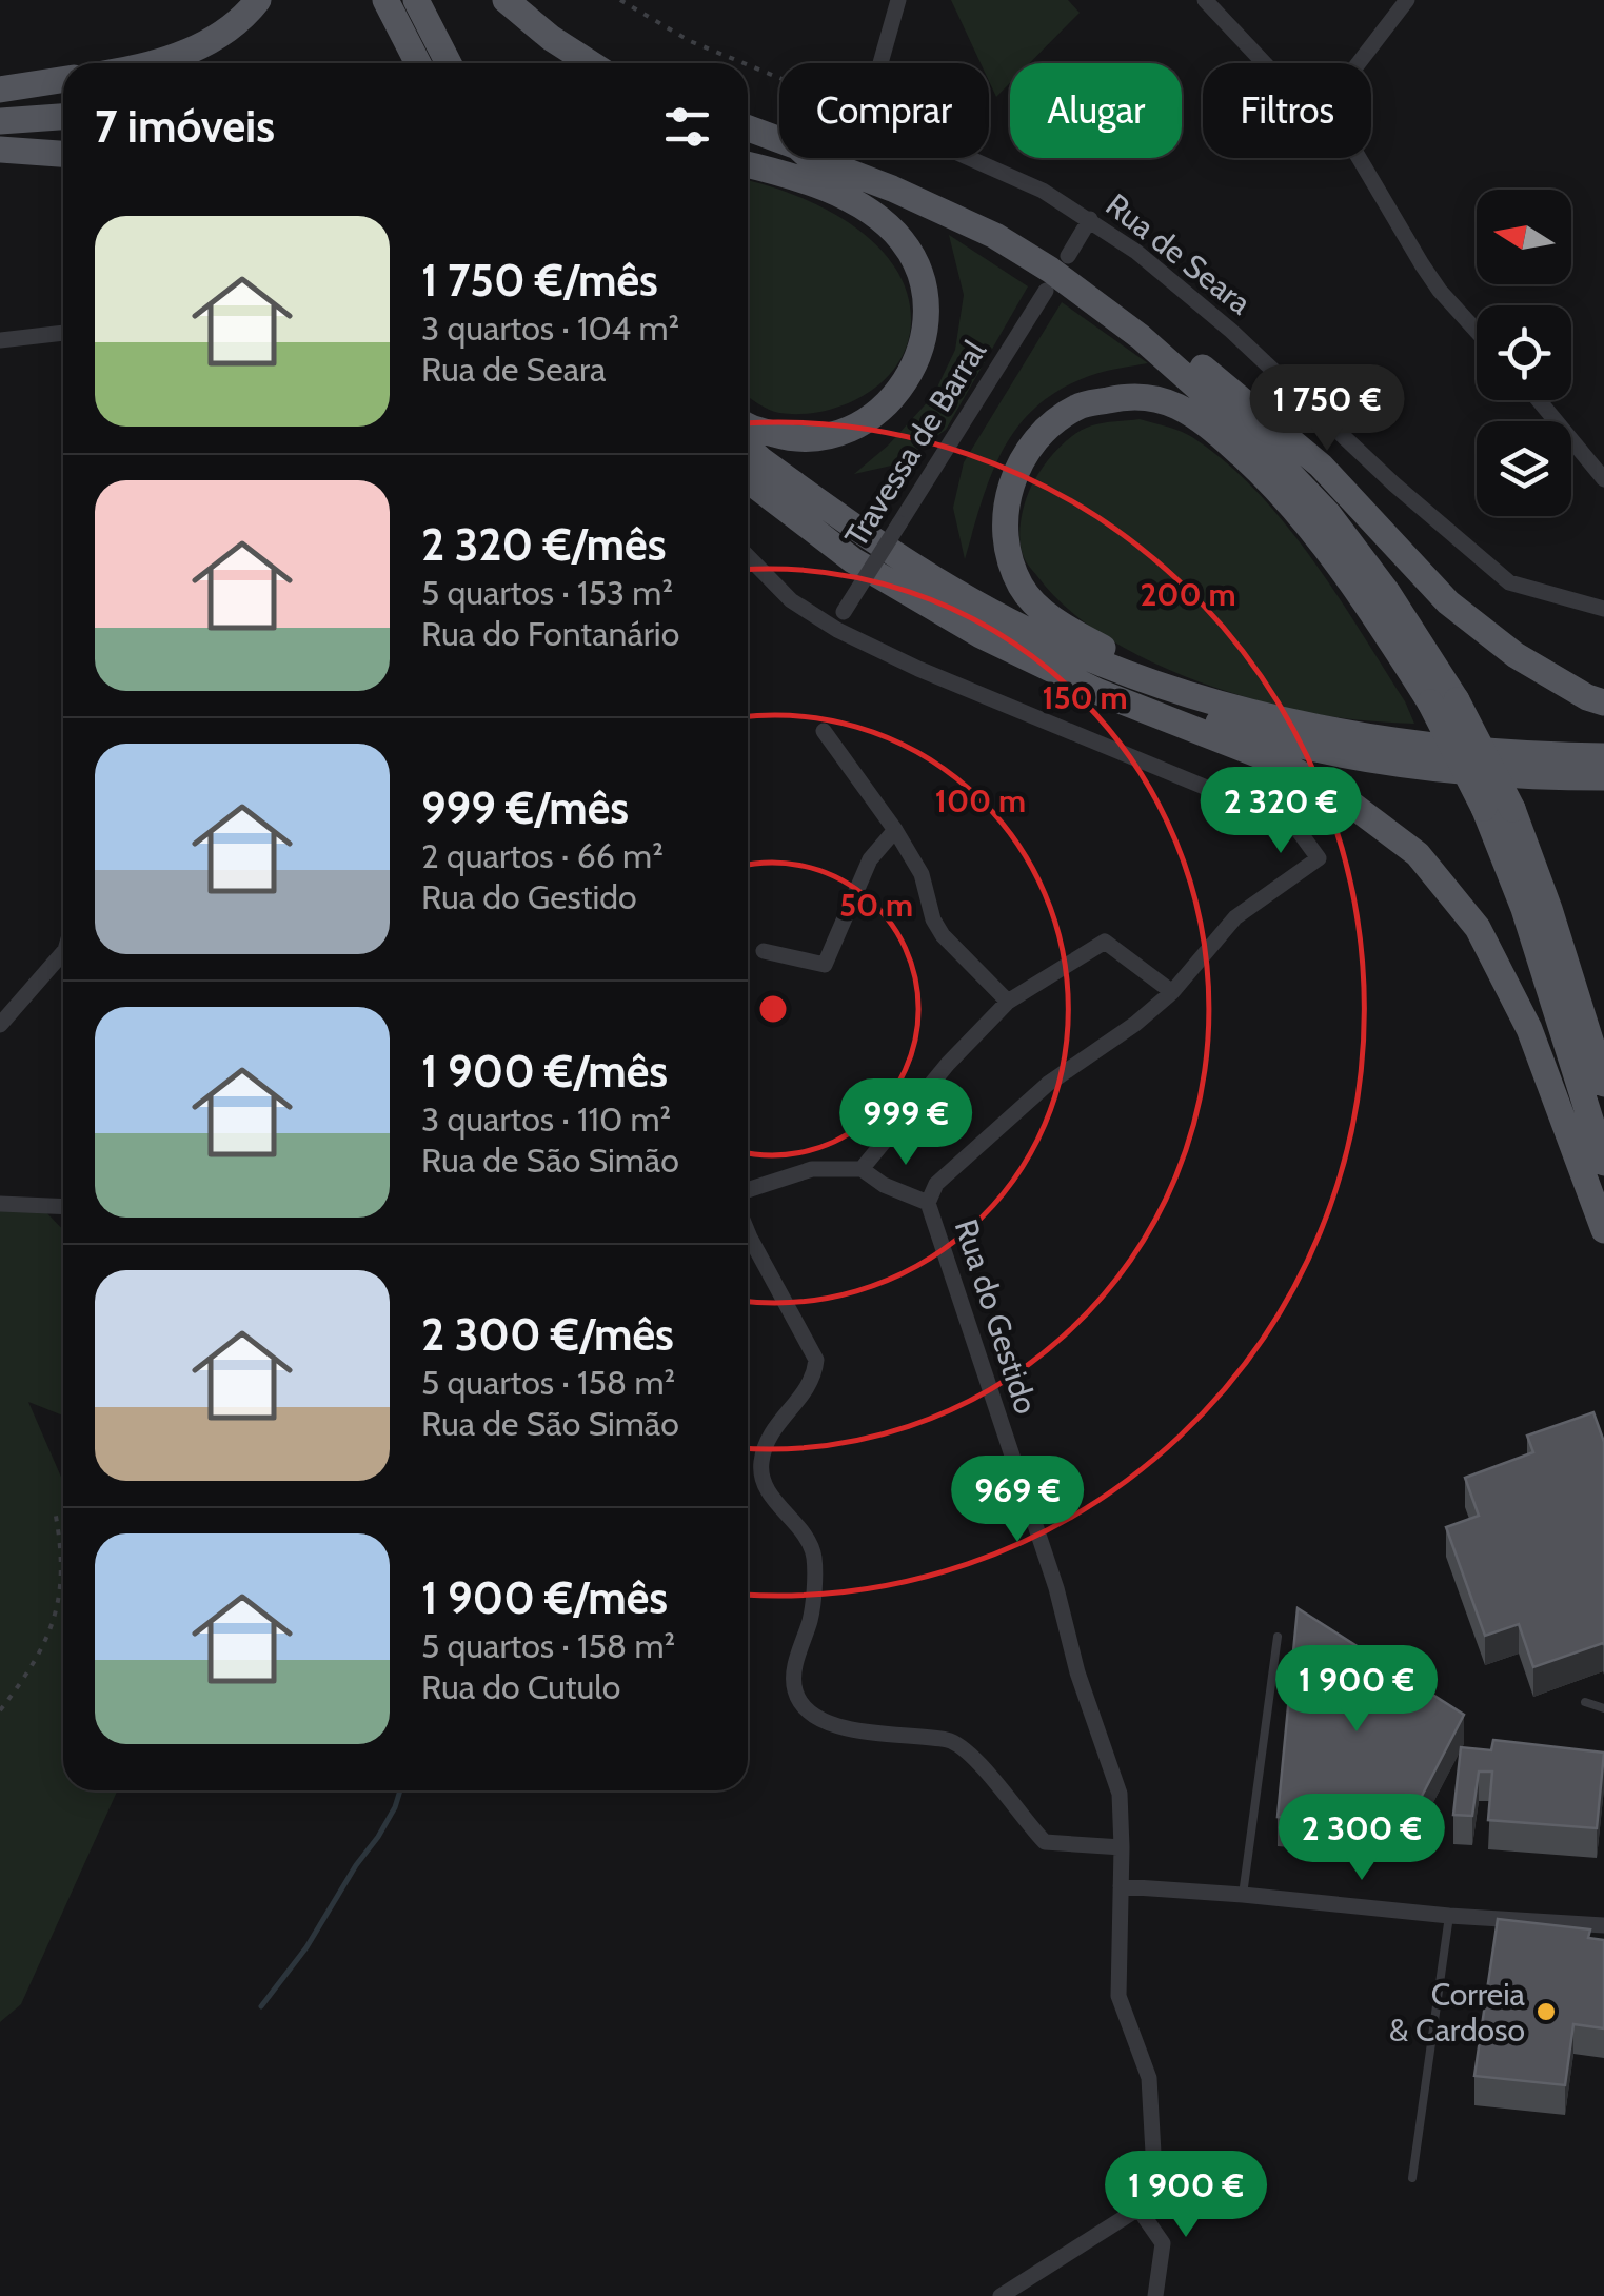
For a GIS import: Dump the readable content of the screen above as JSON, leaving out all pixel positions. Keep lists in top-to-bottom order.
{
  "streets": {
    "street": ["Rua de Seara", "Travessa de Barral", "Rua do Gestido"]
  },
  "crossings": [
    ["Rua de Seara", "Travessa de Barral"]
  ],
  "places": ["Correia & Cardoso"],
  "north": "left",
  "page": {
    "chip": ["Comprar", "Alugar", "Filtros"],
    "heading": "7 imóveis",
    "list": [
      {
        "name": "1 750 €/mês",
        "note": "3 quartos · 104 m² · Rua de Seara"
      },
      {
        "name": "2 320 €/mês",
        "note": "5 quartos · 153 m² · Rua do Fontanário"
      },
      {
        "name": "999 €/mês",
        "note": "2 quartos · 66 m² · Rua do Gestido"
      },
      {
        "name": "1 900 €/mês",
        "note": "3 quartos · 110 m² · Rua de São Simão"
      },
      {
        "name": "2 300 €/mês",
        "note": "5 quartos · 158 m² · Rua de São Simão"
      },
      {
        "name": "1 900 €/mês",
        "note": "5 quartos · 158 m² · Rua do Cutulo"
      }
    ],
    "price": [
      "1 750 €",
      "2 320 €",
      "999 €",
      "969 €",
      "1 900 €",
      "2 300 €",
      "1 900 €"
    ]
  },
  "rings": [
    "200 m",
    "150 m",
    "100 m",
    "50 m"
  ]
}
